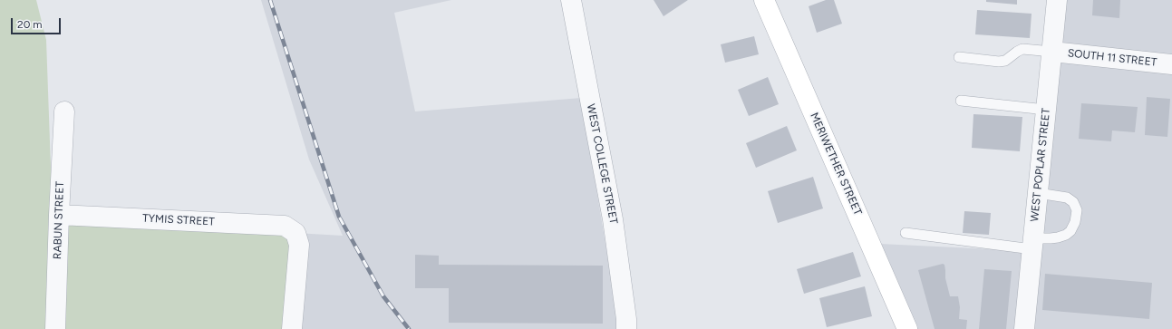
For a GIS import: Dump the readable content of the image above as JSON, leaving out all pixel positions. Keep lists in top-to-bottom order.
{
  "streets": {
    "street": [
      "SOUTH 11 STREET",
      "WEST COLLEGE STREET",
      "MERIWETHER STREET",
      "WEST POPLAR STREET",
      "RABUN STREET",
      "TYMIS STREET"
    ]
  },
  "crossings": [
    ["SOUTH 11 STREET", "WEST POPLAR STREET"],
    ["RABUN STREET", "TYMIS STREET"]
  ],
  "scale_bar": "20 m"
}
